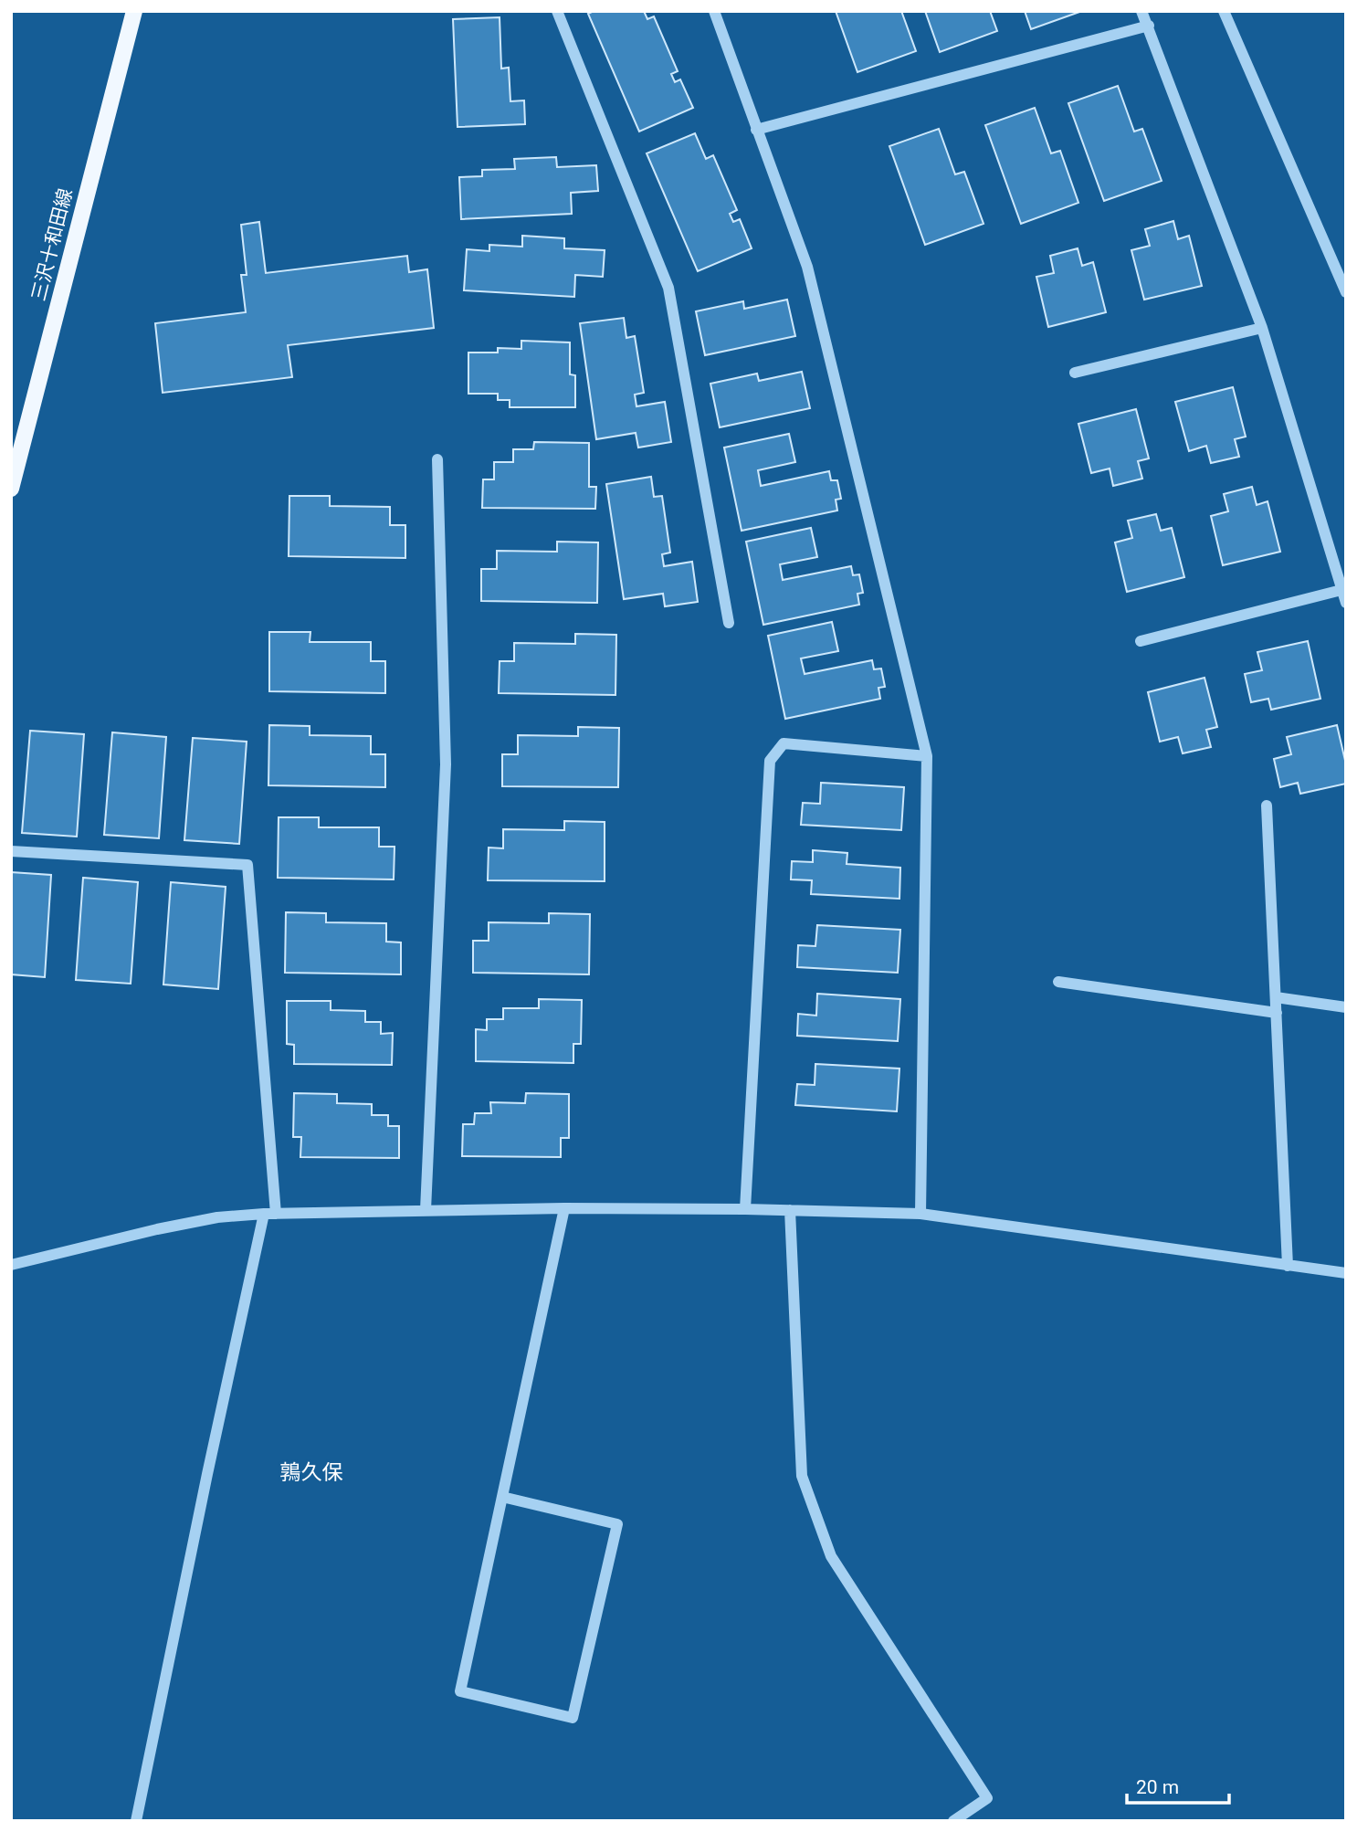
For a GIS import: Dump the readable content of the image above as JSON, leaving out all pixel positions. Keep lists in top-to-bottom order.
{
  "streets": {
    "main road": ["三沢十和田線"]
  },
  "districts": ["鶉久保"],
  "scale_bar": "20 m"
}
